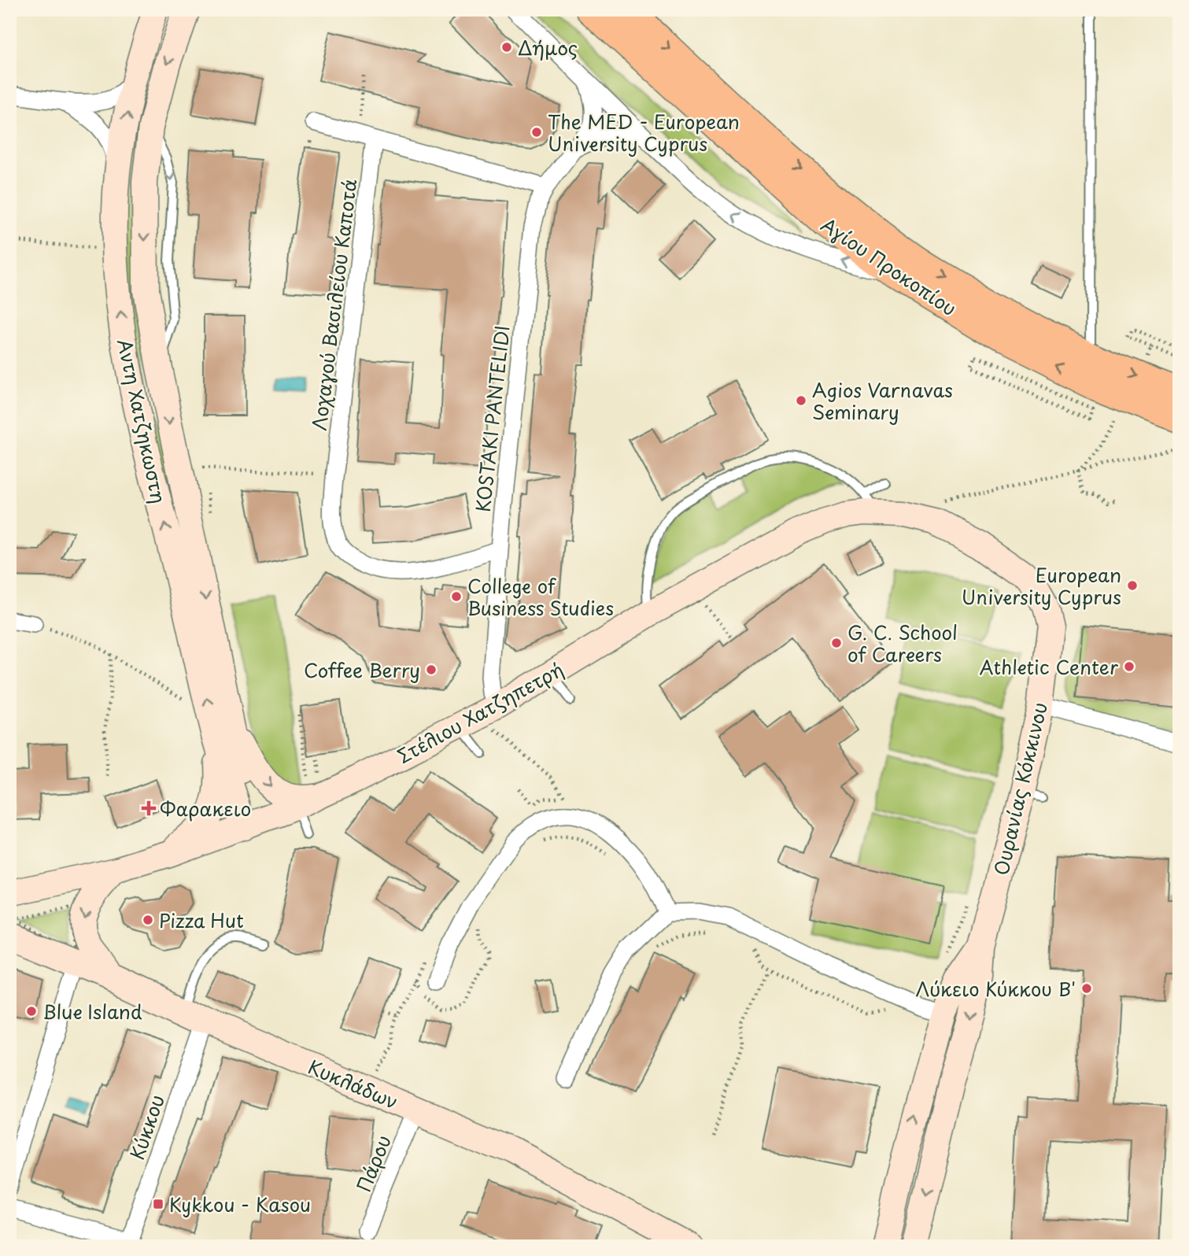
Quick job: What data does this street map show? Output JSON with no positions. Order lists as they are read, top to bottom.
{
  "streets": {
    "main road": [
      "Αγίου Προκοπίου",
      "Αντη Χατζηκωστη",
      "Στέλιου Χατζηπετρή",
      "Ουρανίας Κόκκινου",
      "Κυκλάδων"
    ],
    "street": [
      "Λοχαγού Βασιλείου Καποτά",
      "KOSTAKI PANTELIDI",
      "Κύκκου",
      "Πάρου"
    ]
  },
  "crossings": [
    ["Λοχαγού Βασιλείου Καποτά", "KOSTAKI PANTELIDI"],
    ["KOSTAKI PANTELIDI", "Στέλιου Χατζηπετρή"],
    ["Αντη Χατζηκωστη", "Στέλιου Χατζηπετρή"],
    ["Στέλιου Χατζηπετρή", "Ουρανίας Κόκκινου"],
    ["Κυκλάδων", "Κύκκου"],
    ["Κυκλάδων", "Πάρου"]
  ],
  "places": {
    "other": [
      "Δήμος",
      "The MED - European University Cyprus",
      "Agios Varnavas Seminary",
      "European University Cyprus",
      "College of Business Studies",
      "G. C. School of Careers",
      "Athletic Center",
      "Coffee Berry",
      "Pizza Hut",
      "Λύκειο Κύκκου Β'",
      "Blue Island"
    ],
    "health": ["Φαρακειο"],
    "transit": ["Kykkou - Kasou"]
  }
}
